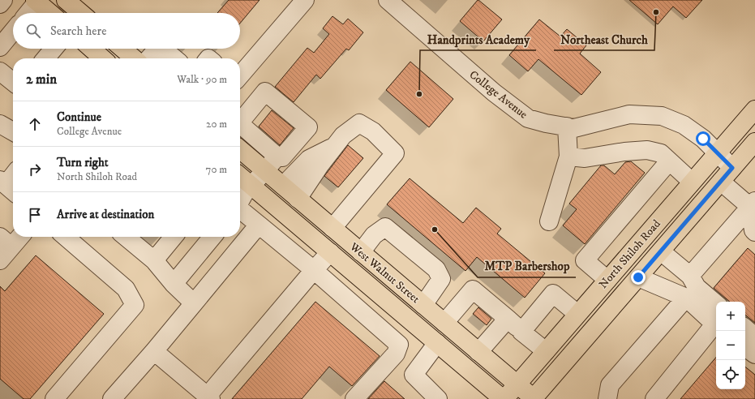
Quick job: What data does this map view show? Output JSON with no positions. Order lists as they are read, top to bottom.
{
  "streets": {
    "main road": ["North Shiloh Road", "West Walnut Street"],
    "street": ["College Avenue"]
  },
  "crossings": [
    ["College Avenue", "North Shiloh Road"],
    ["North Shiloh Road", "West Walnut Street"]
  ],
  "places": ["Northeast Church", "Handprints Academy", "MTP Barbershop"],
  "page": {
    "search": "Search here",
    "heading": ["2 min", "Walk · 90 m"],
    "list": [
      ["Continue", "College Avenue", "20 m"],
      ["Turn right", "North Shiloh Road", "70 m"],
      "Arrive at destination"
    ],
    "map_buttons": ["+", "−"]
  }
}
